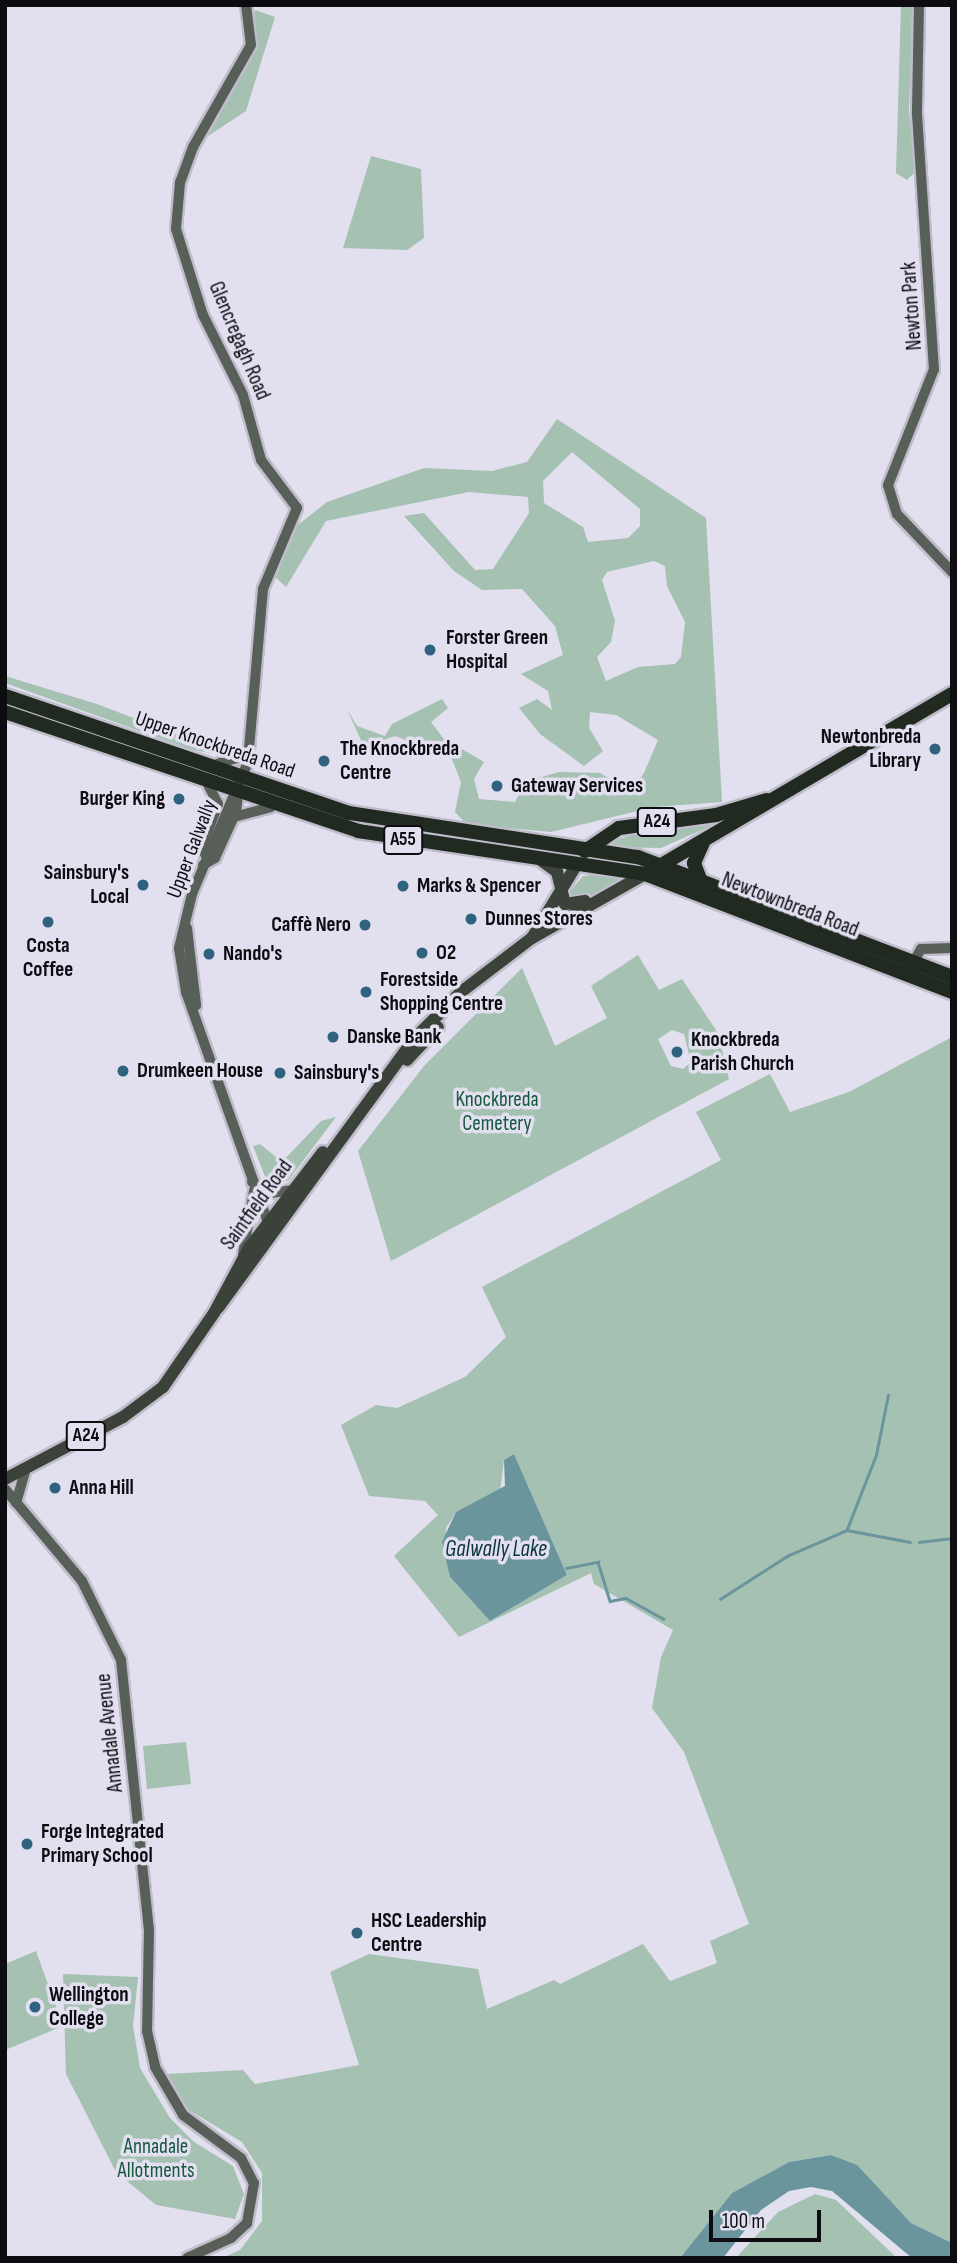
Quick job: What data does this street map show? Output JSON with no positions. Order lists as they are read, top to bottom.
{
  "streets": {
    "highway": [
      "Upper Knockbreda Road",
      "A24",
      "A55",
      "Newtownbreda Road",
      "Saintfield Road"
    ],
    "street": [
      "Newton Park",
      "Glencregagh Road",
      "Upper Galwally",
      "Annadale Avenue"
    ]
  },
  "crossings": [
    ["Glencregagh Road", "Upper Knockbreda Road"],
    ["Glencregagh Road", "Upper Galwally"],
    ["Upper Knockbreda Road", "Upper Galwally"],
    ["Upper Knockbreda Road", "Newtownbreda Road"],
    ["Upper Knockbreda Road", "Saintfield Road"],
    ["A24", "Saintfield Road"],
    ["A55", "Newtownbreda Road"],
    ["Upper Galwally", "Saintfield Road"],
    ["Newtownbreda Road", "Saintfield Road"]
  ],
  "water": ["Galwally Lake"],
  "parks": ["Knockbreda Cemetery", "Annadale Allotments"],
  "places": [
    "Forster Green Hospital",
    "Newtonbreda Library",
    "The Knockbreda Centre",
    "Gateway Services",
    "Burger King",
    "Sainsbury's Local",
    "Marks & Spencer",
    "Dunnes Stores",
    "Costa Coffee",
    "Caffè Nero",
    "O2",
    "Nando's",
    "Forestside Shopping Centre",
    "Danske Bank",
    "Knockbreda Parish Church",
    "Drumkeen House",
    "Sainsbury's",
    "Anna Hill",
    "Forge Integrated Primary School",
    "HSC Leadership Centre",
    "Wellington College"
  ],
  "scale_bar": "100 m"
}
